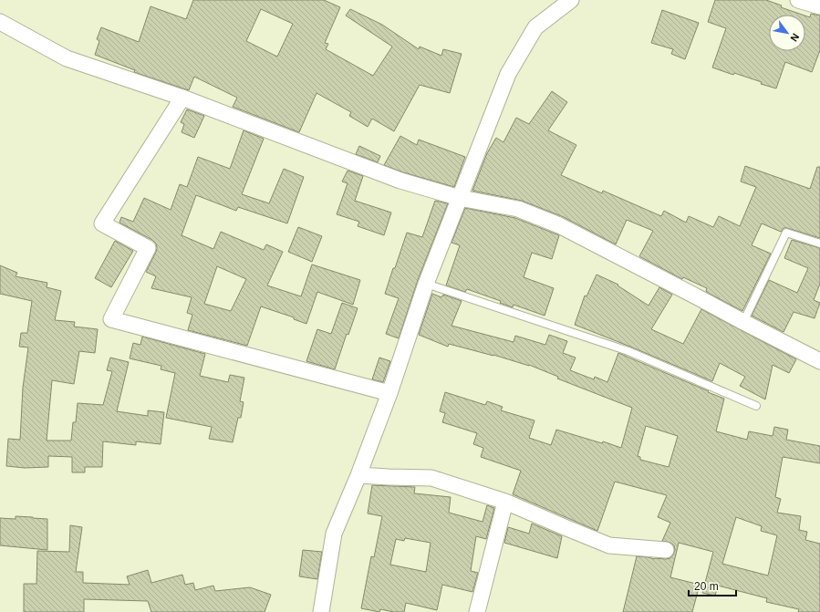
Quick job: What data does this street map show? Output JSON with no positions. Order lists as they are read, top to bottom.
{
  "scale_bar": "20 m",
  "north": "bottom right"
}
